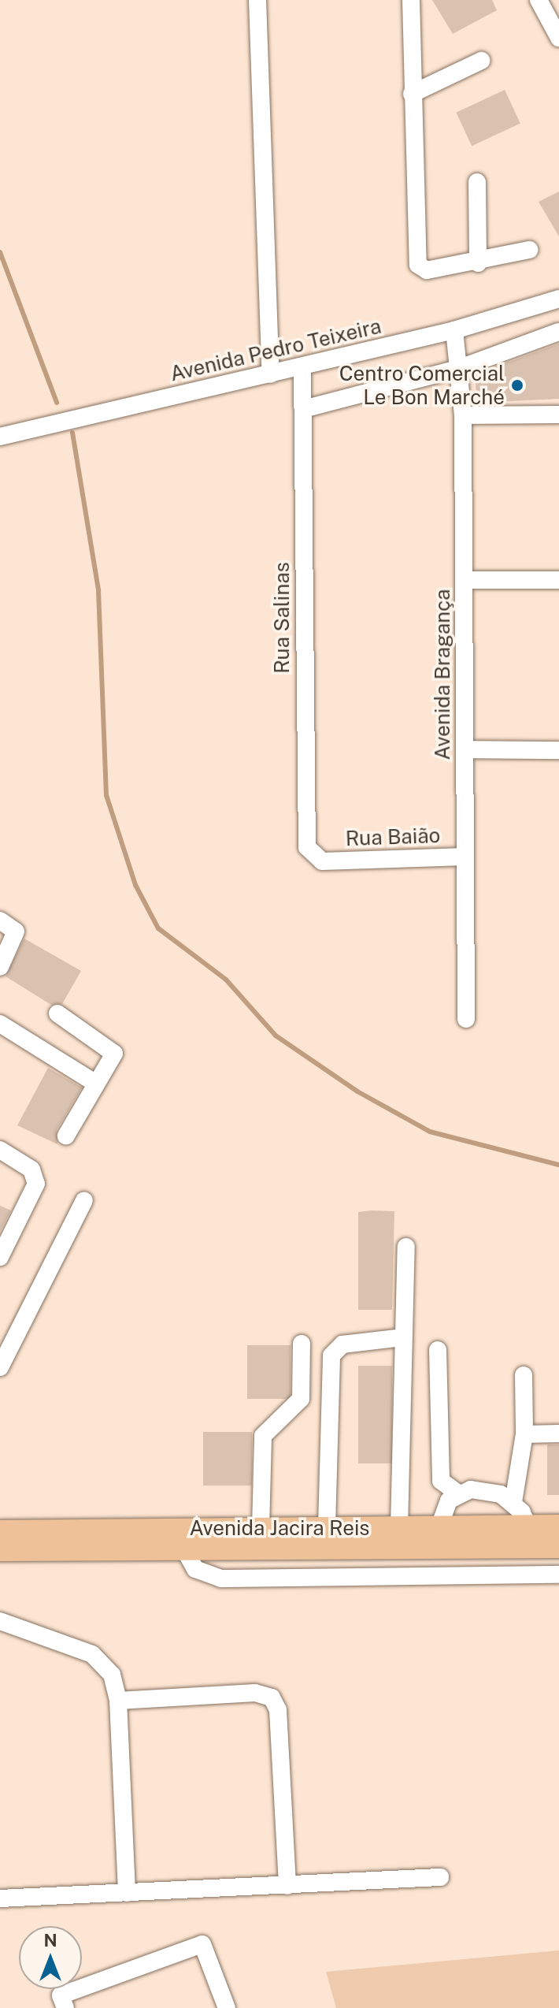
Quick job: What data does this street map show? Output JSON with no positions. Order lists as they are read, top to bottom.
{
  "streets": {
    "main road": ["Avenida Jacira Reis"],
    "street": [
      "Avenida Pedro Teixeira",
      "Rua Salinas",
      "Avenida Bragança",
      "Rua Baião"
    ]
  },
  "crossings": [
    ["Avenida Pedro Teixeira", "Rua Salinas"],
    ["Avenida Pedro Teixeira", "Avenida Bragança"],
    ["Rua Salinas", "Rua Baião"],
    ["Avenida Bragança", "Rua Baião"]
  ],
  "places": ["Centro Comercial Le Bon Marché"],
  "north": "top"
}
